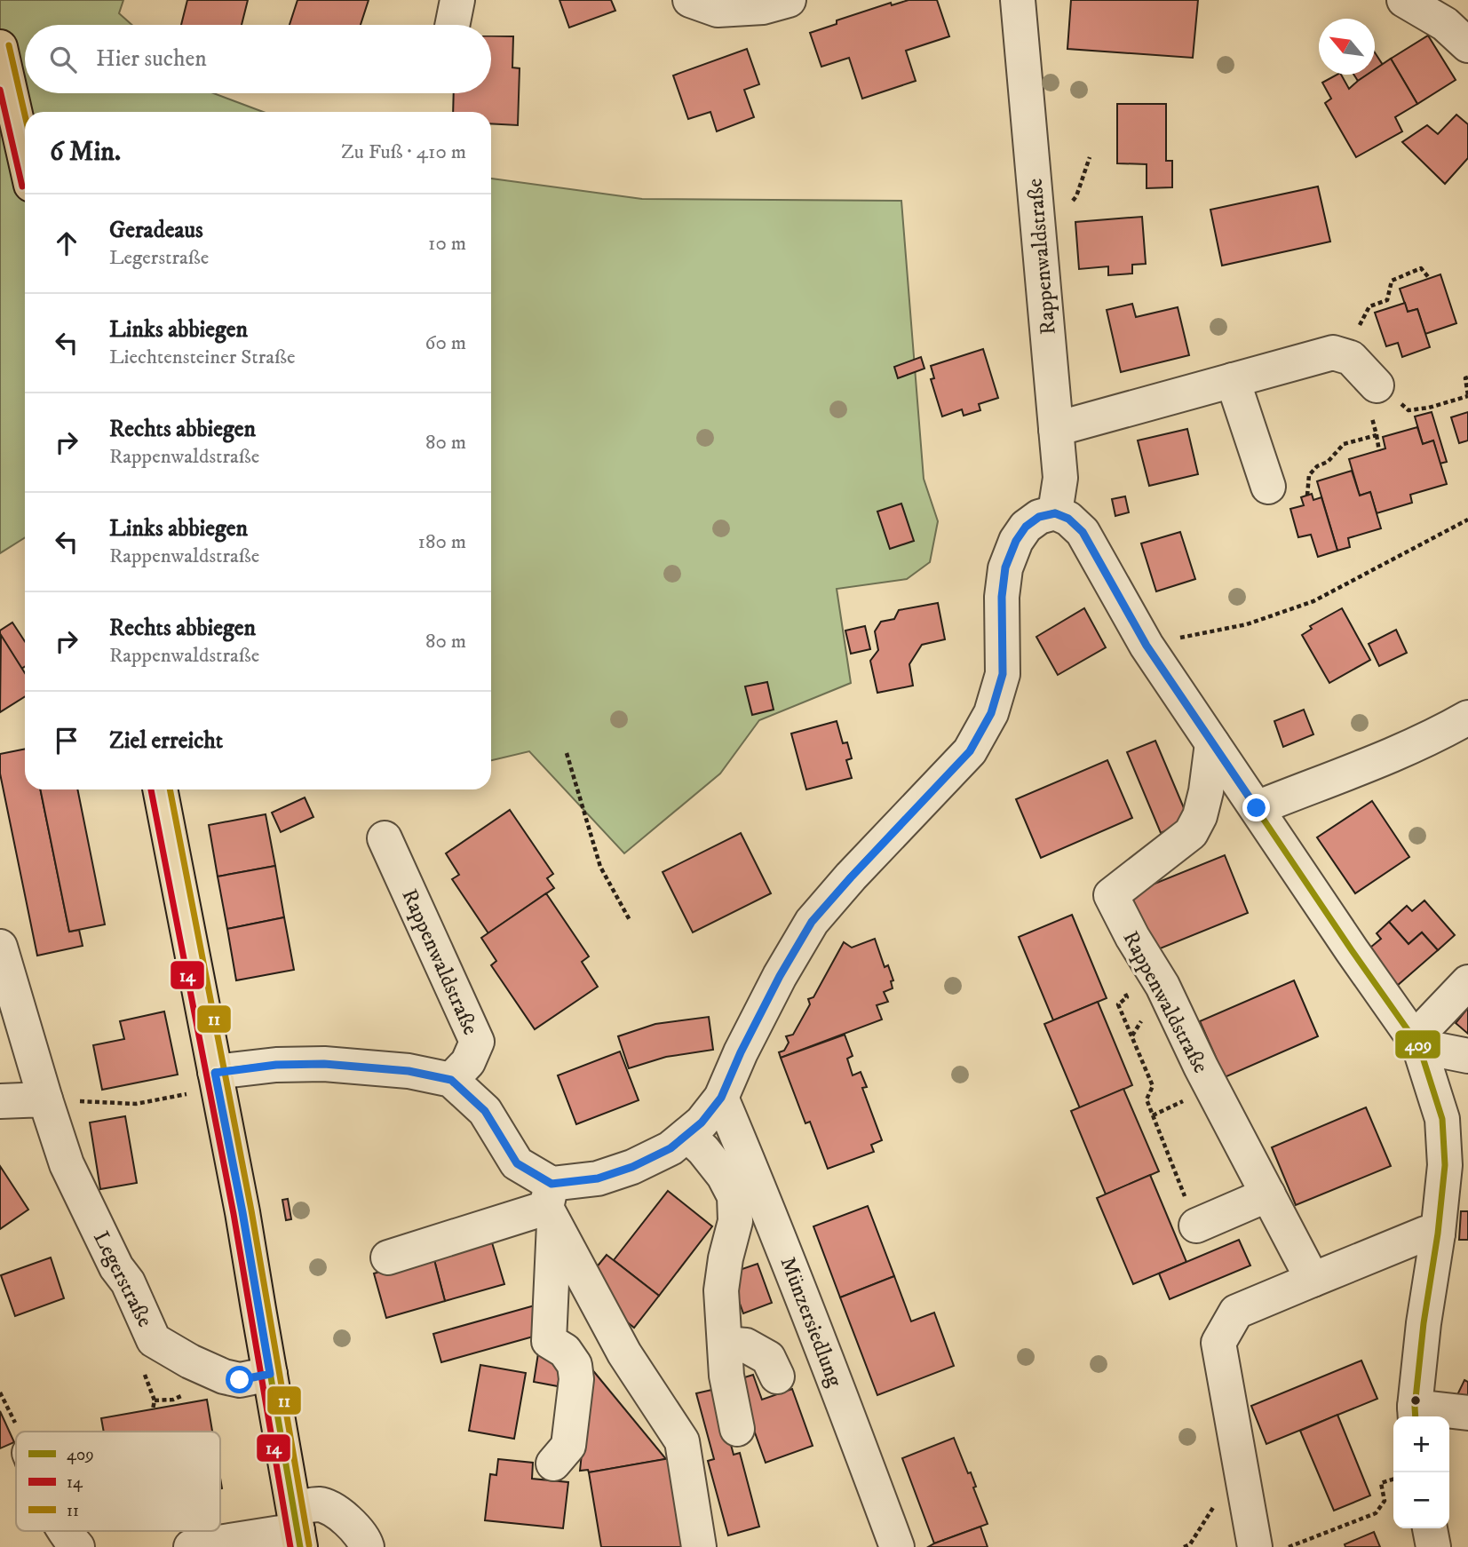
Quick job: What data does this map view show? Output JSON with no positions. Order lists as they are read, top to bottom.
{
  "streets": {
    "street": ["Rappenwaldstraße", "Legerstraße", "Münzersiedlung"]
  },
  "lines": ["transit line 11", "transit line 14", "transit line 409"],
  "legend": ["409", "14", "11"],
  "north": "top left",
  "page": {
    "search": "Hier suchen",
    "heading": ["6 Min.", "Zu Fuß · 410 m"],
    "list": [
      ["Geradeaus", "Legerstraße", "10 m"],
      ["Links abbiegen", "Liechtensteiner Straße", "60 m"],
      ["Rechts abbiegen", "Rappenwaldstraße", "80 m"],
      ["Links abbiegen", "Rappenwaldstraße", "180 m"],
      ["Rechts abbiegen", "Rappenwaldstraße", "80 m"],
      "Ziel erreicht"
    ],
    "map_buttons": ["+", "−"]
  }
}
